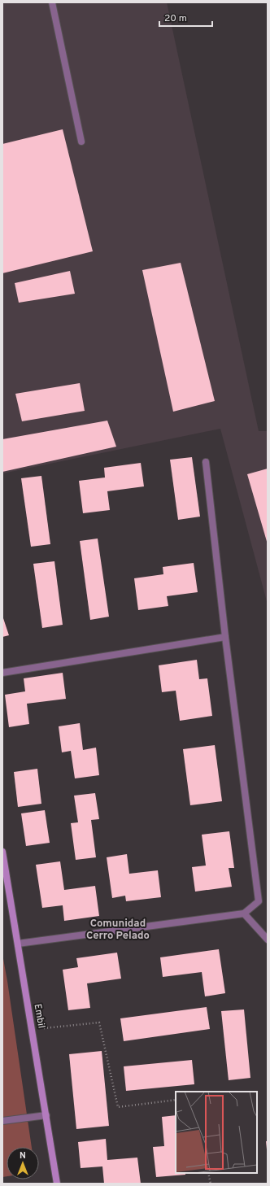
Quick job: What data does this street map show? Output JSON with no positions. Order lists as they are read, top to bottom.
{
  "streets": {
    "street": ["Embil"]
  },
  "districts": ["Comunidad Cerro Pelado"],
  "scale_bar": "20 m",
  "north": "top"
}
